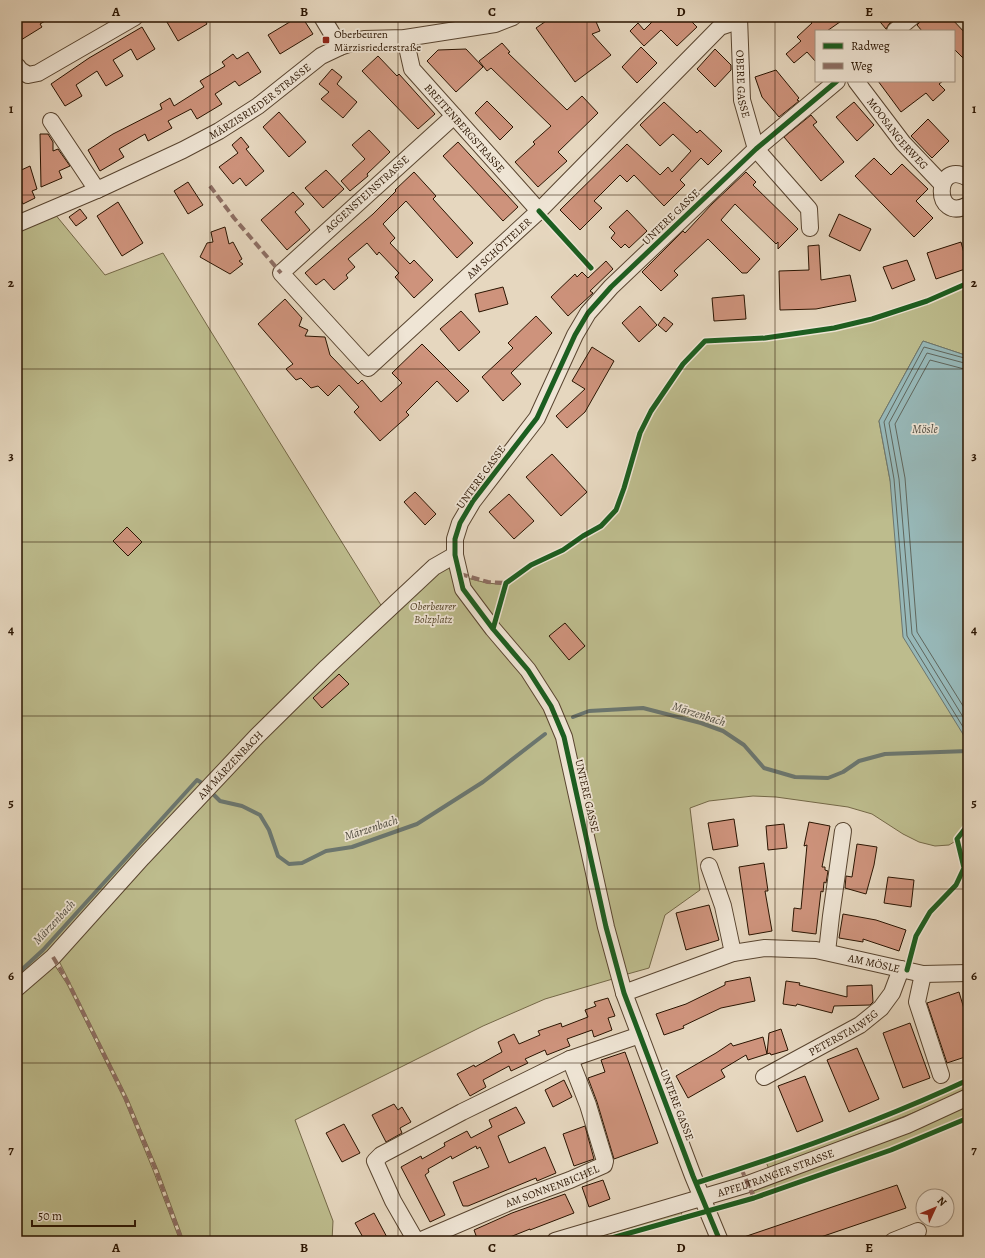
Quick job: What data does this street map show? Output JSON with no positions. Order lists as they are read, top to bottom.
{
  "streets": {
    "street": [
      "OBERE GASSE",
      "MÄRZISRIEDER STRASSE",
      "BREITENBERGSTRASSE",
      "MOOSANGERWEG",
      "AGGENSTEINSTRASSE",
      "UNTERE GASSE",
      "AM SCHÖTTELER",
      "AM MÄRZENBACH",
      "AM MÖSLE",
      "PETERSTALWEG",
      "APFELTRANGER STRASSE",
      "AM SONNENBICHEL"
    ]
  },
  "crossings": [
    ["OBERE GASSE", "UNTERE GASSE"],
    ["OBERE GASSE", "AM SCHÖTTELER"],
    ["MÄRZISRIEDER STRASSE", "BREITENBERGSTRASSE"],
    ["BREITENBERGSTRASSE", "AGGENSTEINSTRASSE"],
    ["BREITENBERGSTRASSE", "AM SCHÖTTELER"],
    ["AGGENSTEINSTRASSE", "AM SCHÖTTELER"],
    ["UNTERE GASSE", "AM MÄRZENBACH"],
    ["UNTERE GASSE", "AM MÖSLE"],
    ["UNTERE GASSE", "APFELTRANGER STRASSE"],
    ["UNTERE GASSE", "AM SONNENBICHEL"],
    ["AM MÖSLE", "PETERSTALWEG"]
  ],
  "water": ["Mösle", "Märzenbach"],
  "parks": ["Oberbeurer Bolzplatz"],
  "places": {
    "transit": ["Oberbeuren Märzisriederstraße"]
  },
  "legend": ["Radweg", "Weg"],
  "scale_bar": "50 m",
  "north": "top right",
  "grid": {
    "columns": [
      "A",
      "B",
      "C",
      "D",
      "E"
    ],
    "rows": [
      "1",
      "2",
      "3",
      "4",
      "5",
      "6",
      "7"
    ]
  }
}
